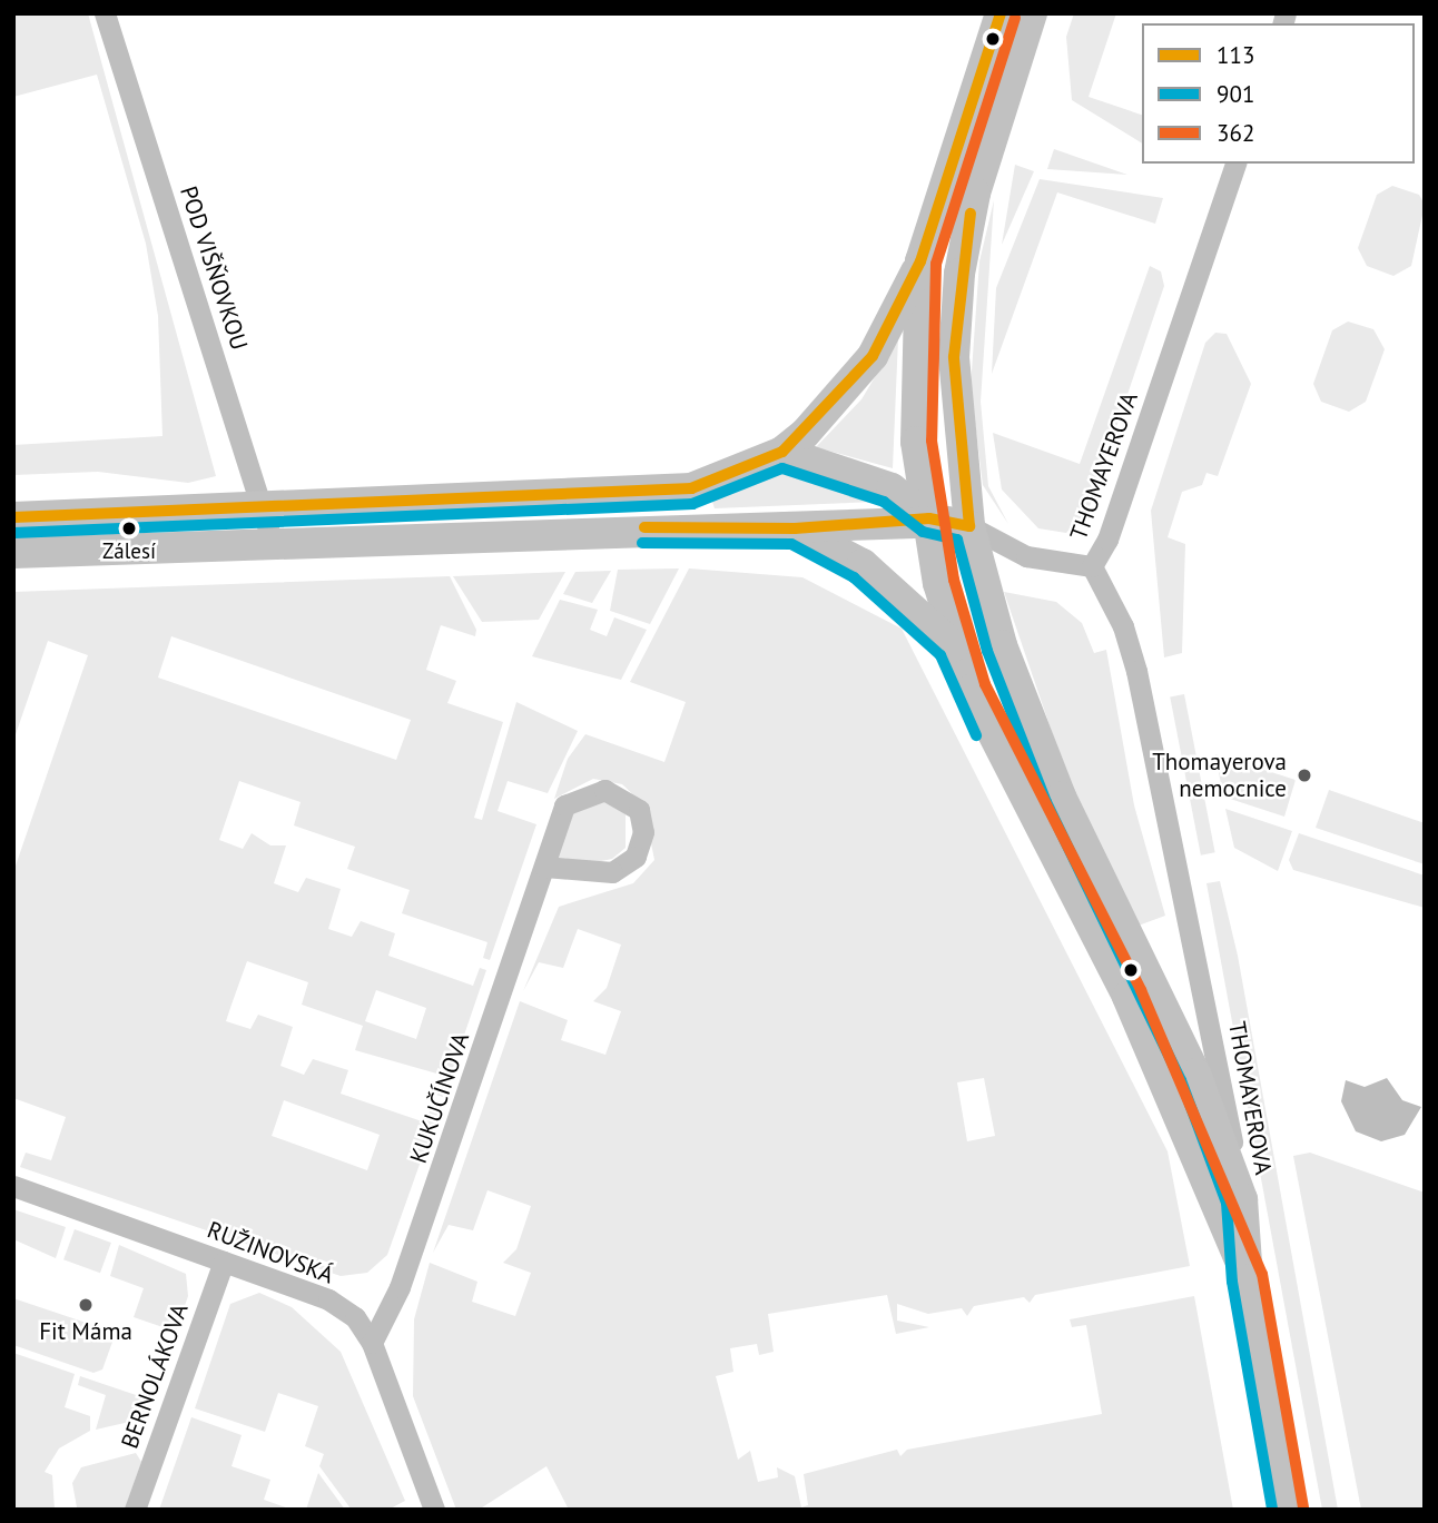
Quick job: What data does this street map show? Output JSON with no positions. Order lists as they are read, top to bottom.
{
  "streets": {
    "street": [
      "POD VIŠŇOVKOU",
      "THOMAYEROVA",
      "KUKUČÍNOVA",
      "RUŽINOVSKÁ",
      "BERNOLÁKOVA"
    ]
  },
  "crossings": [
    ["KUKUČÍNOVA", "RUŽINOVSKÁ"],
    ["RUŽINOVSKÁ", "BERNOLÁKOVA"]
  ],
  "places": ["Zálesí", "Thomayerova nemocnice", "Fit Máma"],
  "lines": ["transit line 113", "transit line 362", "transit line 901"],
  "legend": ["113", "901", "362"]
}
